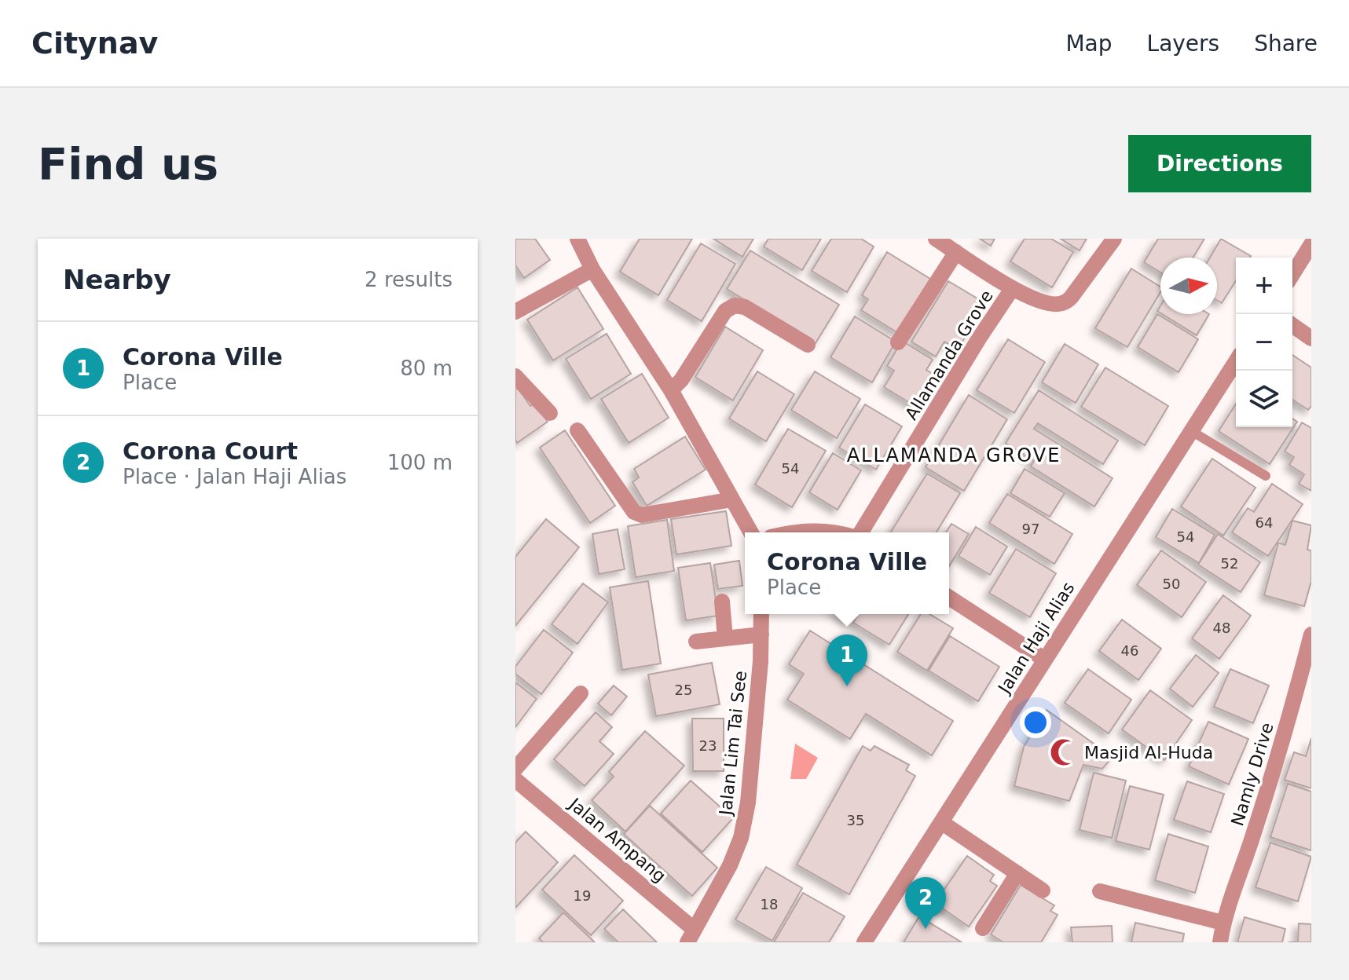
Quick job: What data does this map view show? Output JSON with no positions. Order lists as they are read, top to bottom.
{
  "streets": {
    "street": [
      "Allamanda Grove",
      "Jalan Haji Alias",
      "Jalan Lim Tai See",
      "Namly Drive",
      "Jalan Ampang"
    ]
  },
  "crossings": [
    ["Jalan Lim Tai See", "Jalan Ampang"]
  ],
  "districts": ["ALLAMANDA GROVE"],
  "places": {
    "mosque": ["Masjid Al-Huda"]
  },
  "house_numbers": [
    "54",
    "64",
    "97",
    "54",
    "52",
    "50",
    "48",
    "46",
    "25",
    "23",
    "35",
    "19",
    "18"
  ],
  "north": "right",
  "page": {
    "header": "Citynav",
    "nav": ["Map", "Layers", "Share"],
    "buttons": "Directions",
    "title": "Find us",
    "heading": ["Nearby", "2 results"],
    "map_buttons": ["+", "−"],
    "list": [
      {
        "mark": "1",
        "name": "Corona Ville",
        "note": "Place",
        "value": "80 m"
      },
      {
        "mark": "2",
        "name": "Corona Court",
        "note": "Place · Jalan Haji Alias",
        "value": "100 m"
      }
    ],
    "popup": ["Corona Ville", "Place"],
    "pins": ["1", "2"]
  }
}
